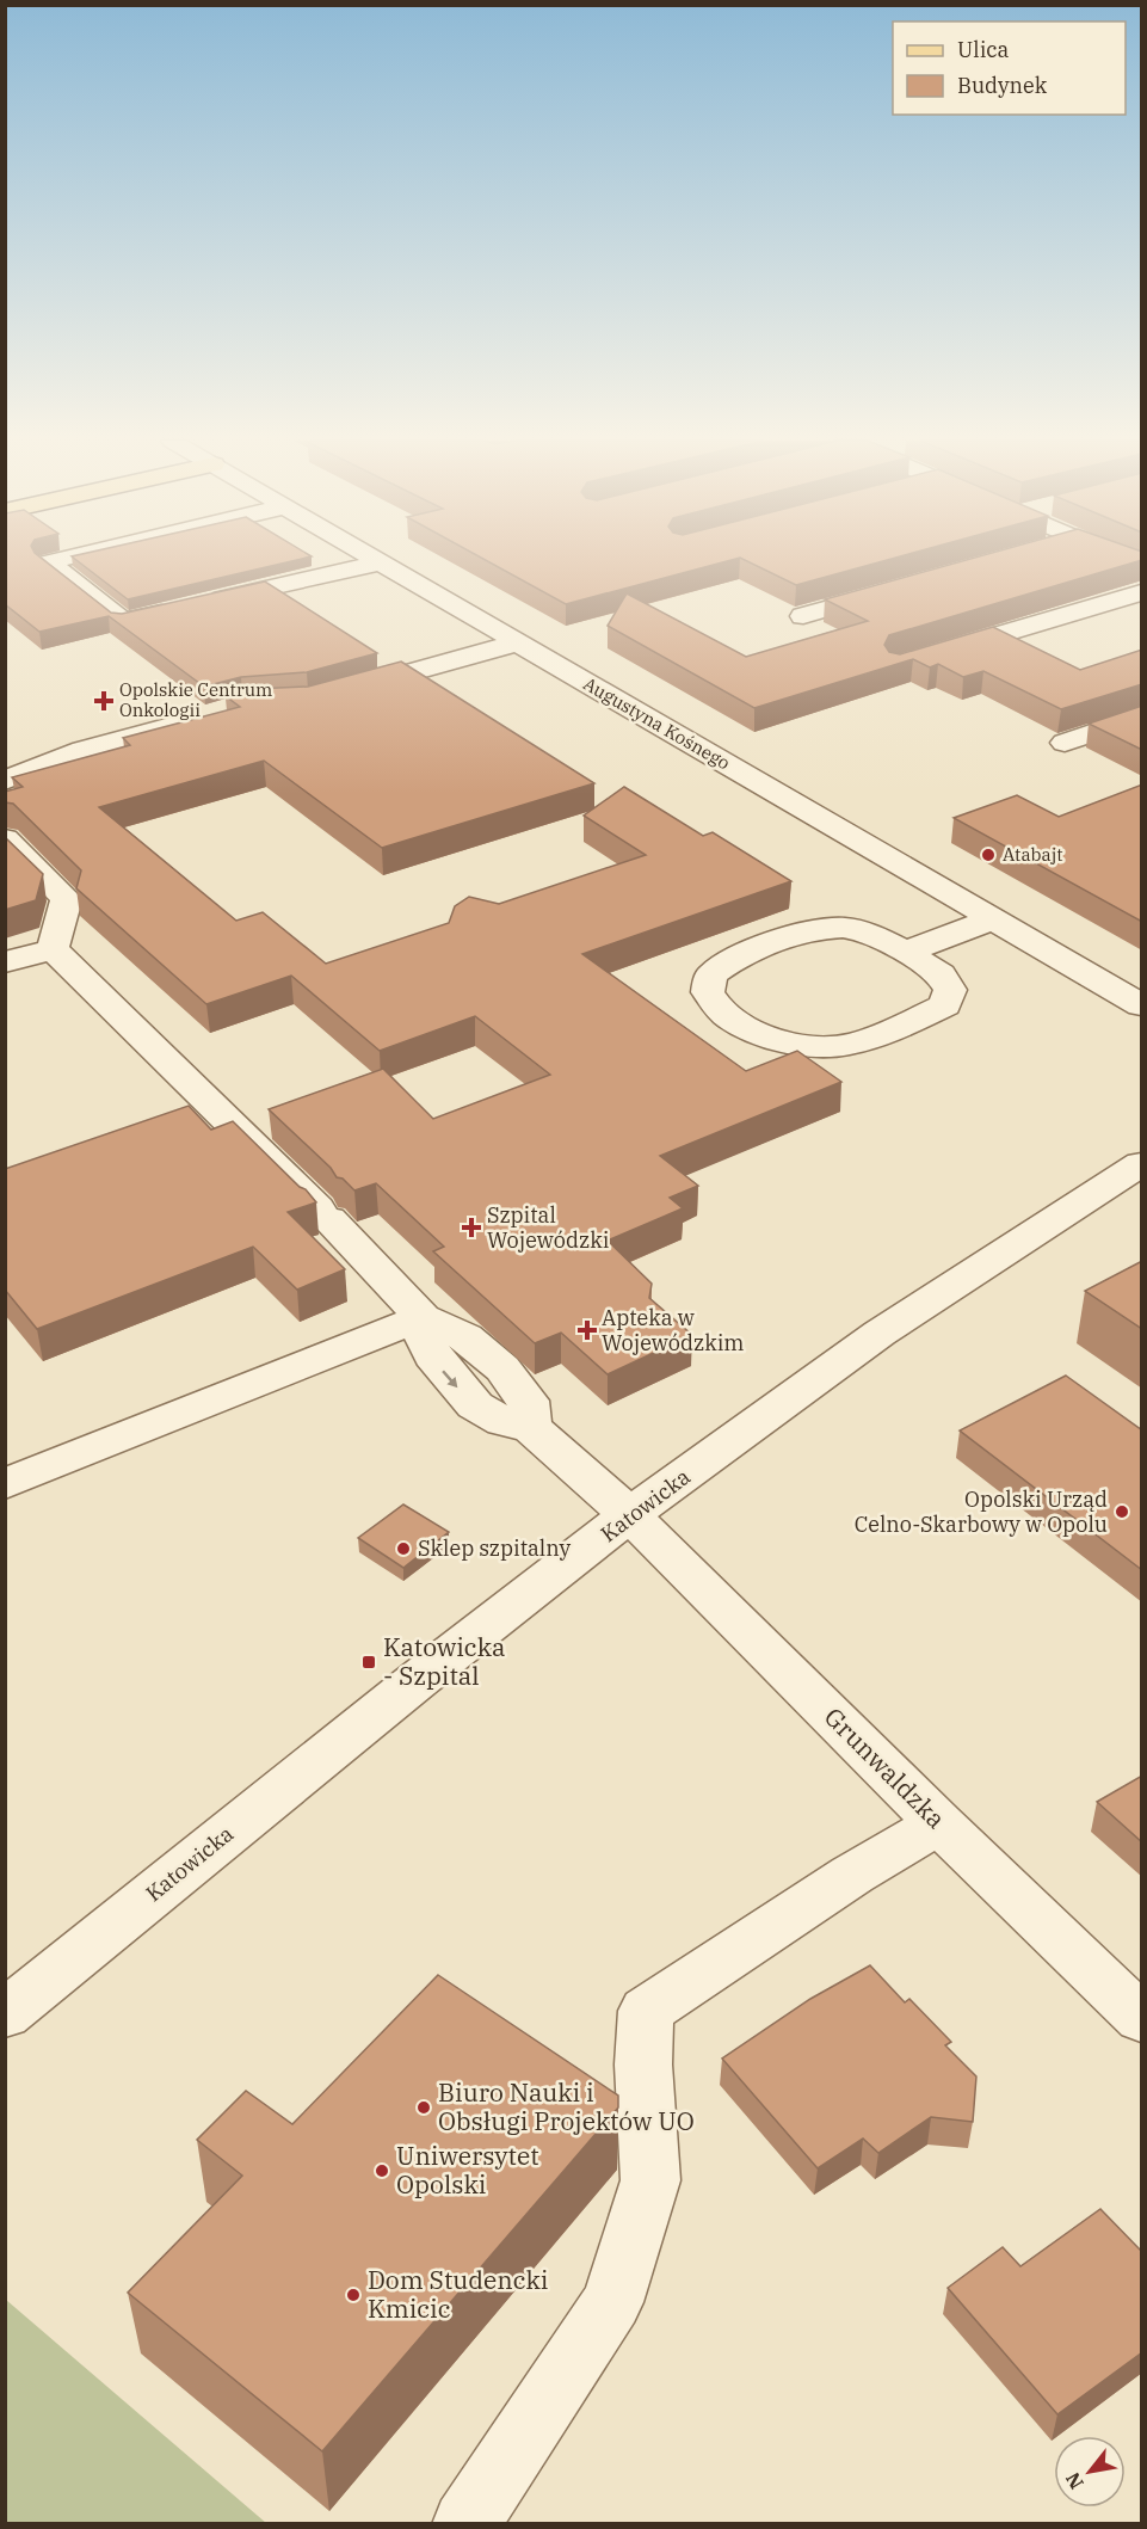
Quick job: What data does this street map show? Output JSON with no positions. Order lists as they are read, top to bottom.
{
  "streets": {
    "street": ["Augustyna Kośnego", "Katowicka", "Grunwaldzka"]
  },
  "crossings": [
    ["Katowicka", "Grunwaldzka"]
  ],
  "places": {
    "health": ["Opolskie Centrum Onkologii", "Szpital Wojewódzki", "Apteka w Wojewódzkim"],
    "other": [
      "Atabajt",
      "Opolski Urząd Celno-Skarbowy w Opolu",
      "Sklep szpitalny",
      "Biuro Nauki i Obsługi Projektów UO",
      "Uniwersytet Opolski",
      "Dom Studencki Kmicic"
    ],
    "transit": ["Katowicka - Szpital"]
  },
  "legend": ["Ulica", "Budynek"],
  "north": "bottom left"
}
